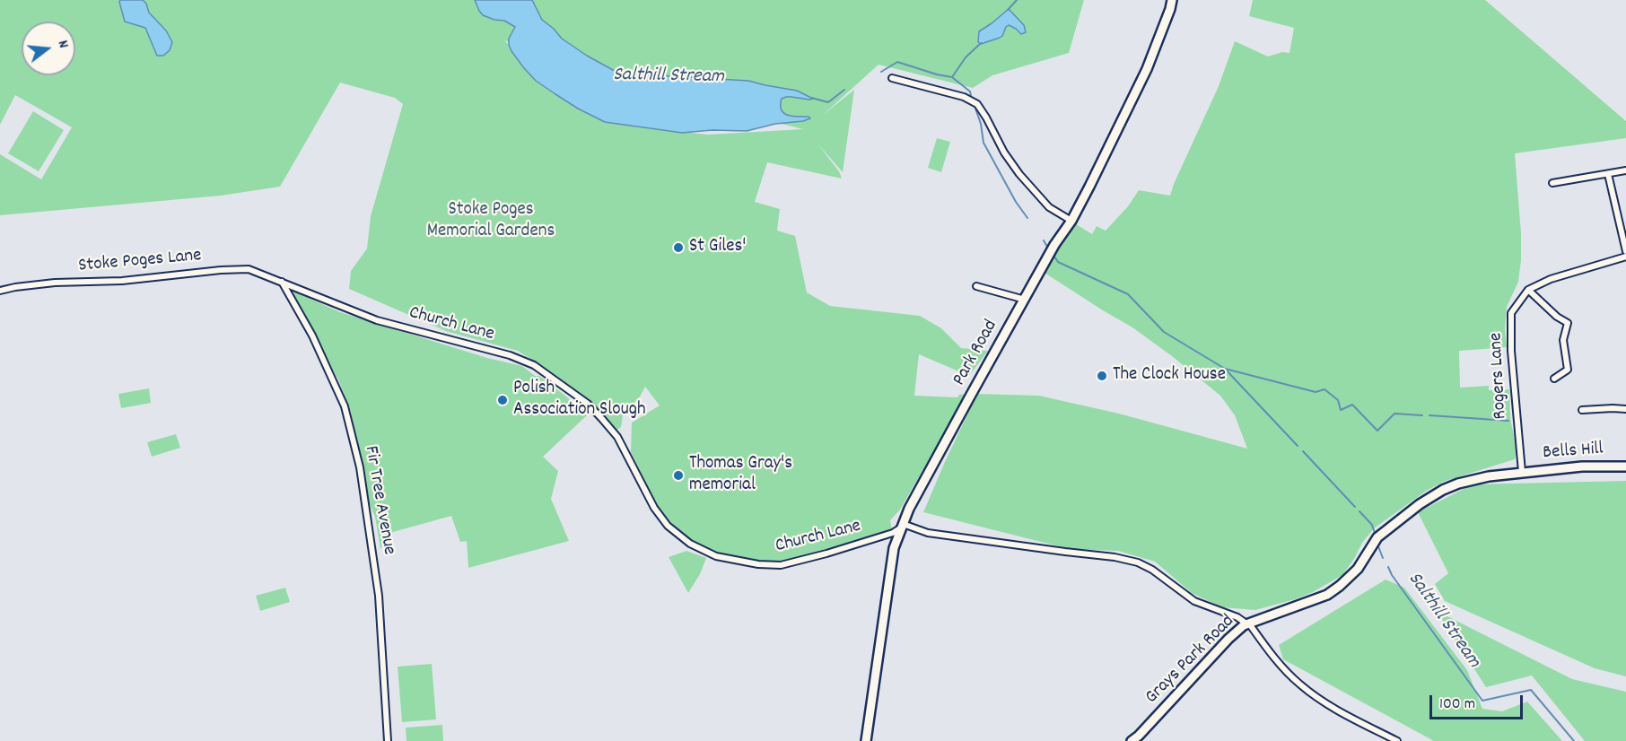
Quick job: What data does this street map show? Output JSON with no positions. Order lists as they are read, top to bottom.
{
  "streets": {
    "main road": ["Park Road", "Bells Hill", "Grays Park Road"],
    "street": [
      "Stoke Poges Lane",
      "Church Lane",
      "Rogers Lane",
      "Fir Tree Avenue"
    ]
  },
  "crossings": [
    ["Stoke Poges Lane", "Church Lane"],
    ["Stoke Poges Lane", "Fir Tree Avenue"],
    ["Church Lane", "Park Road"],
    ["Church Lane", "Fir Tree Avenue"],
    ["Rogers Lane", "Bells Hill"],
    ["Rogers Lane", "Grays Park Road"],
    ["Bells Hill", "Grays Park Road"]
  ],
  "water": ["Salthill Stream"],
  "parks": ["Stoke Poges Memorial Gardens"],
  "places": [
    "St Giles'",
    "The Clock House",
    "Polish Association Slough",
    "Thomas Gray's memorial"
  ],
  "scale_bar": "100 m",
  "north": "right"
}
